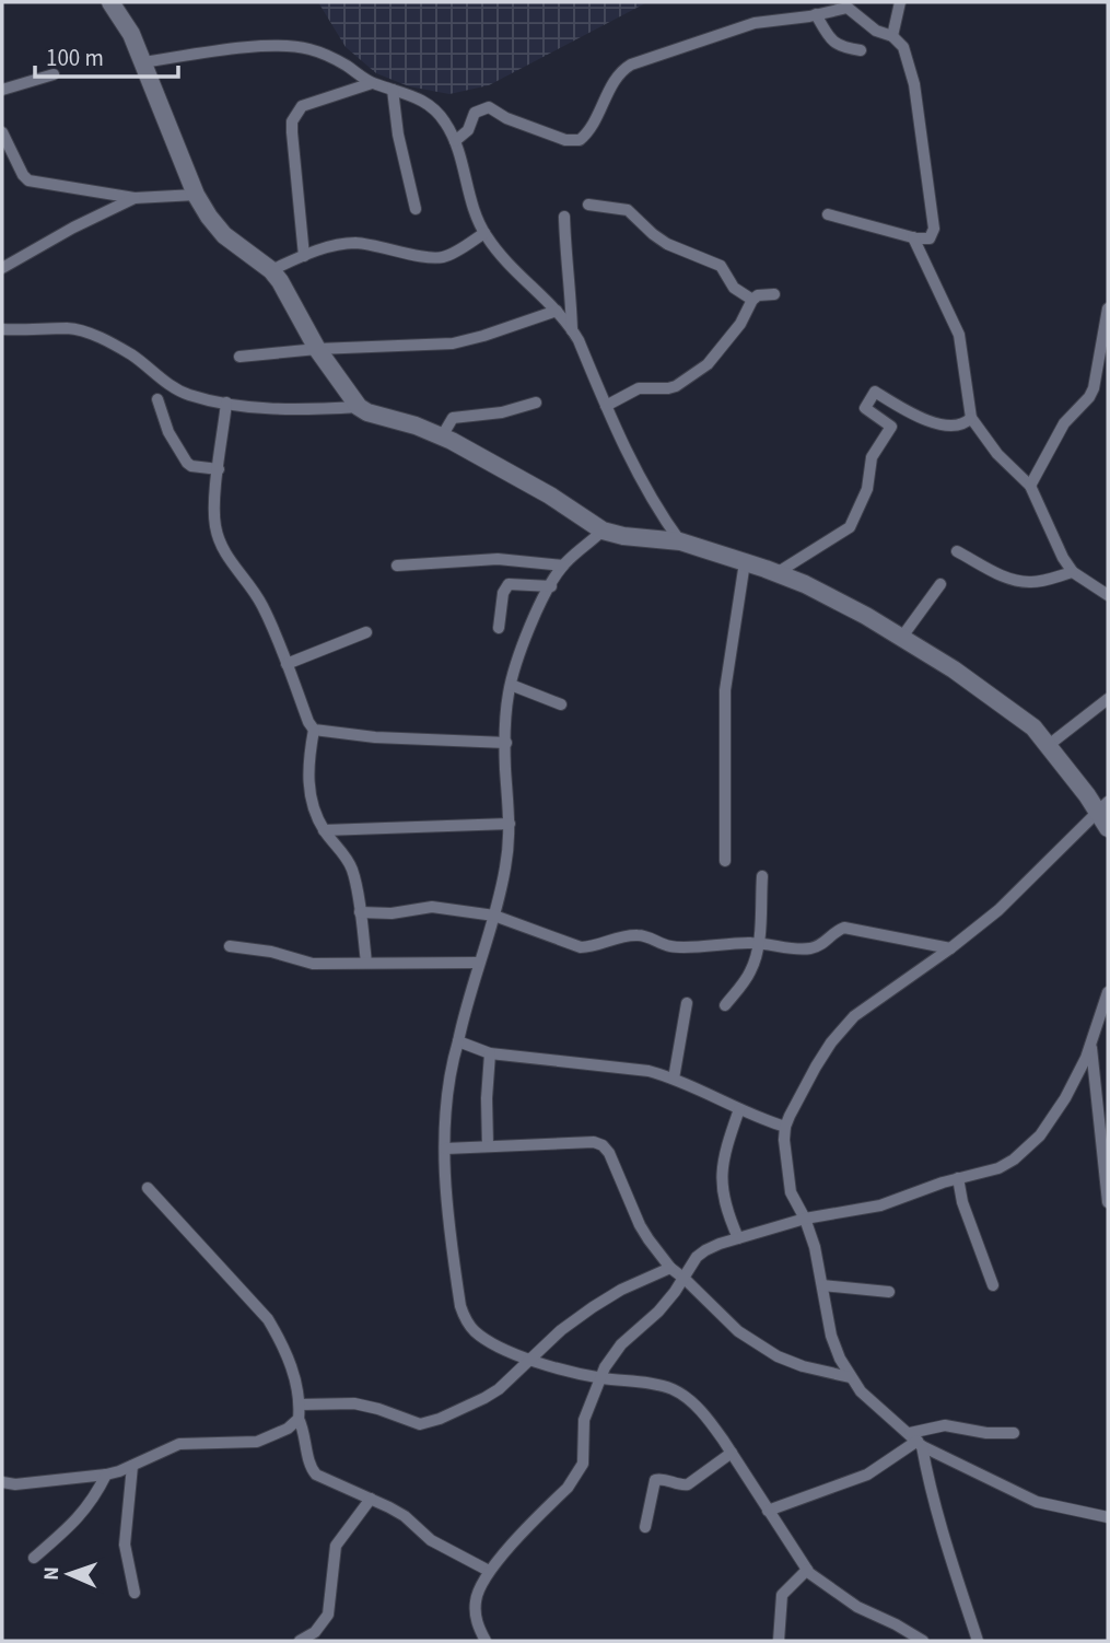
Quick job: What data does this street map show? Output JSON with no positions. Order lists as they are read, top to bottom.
{
  "scale_bar": "100 m",
  "north": "left"
}
